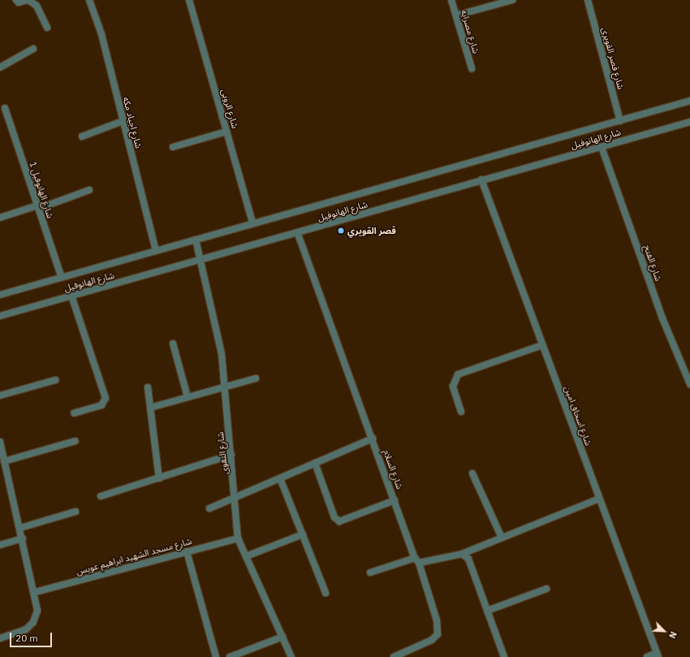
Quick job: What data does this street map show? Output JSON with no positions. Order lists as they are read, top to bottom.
{
  "streets": {
    "street": [
      "شارع مصرايه",
      "شارع قصر القويرى",
      "شارع الروبى",
      "شارع اجياد مكه",
      "شارع الهانوفيل",
      "شارع الهانوفيل 1",
      "شارع الفتح",
      "شارع اسحاق امين",
      "شارع التقوى",
      "شارع السلام",
      "شارع مسجد الشهيد ابراهيم عويس"
    ]
  },
  "crossings": [
    ["شارع قصر القويرى", "شارع الهانوفيل"],
    ["شارع الروبى", "شارع الهانوفيل"],
    ["شارع اجياد مكه", "شارع الهانوفيل"],
    ["شارع الهانوفيل", "شارع الهانوفيل 1"],
    ["شارع الهانوفيل", "شارع الفتح"],
    ["شارع الهانوفيل", "شارع اسحاق امين"],
    ["شارع الهانوفيل", "شارع التقوى"],
    ["شارع الهانوفيل", "شارع السلام"],
    ["شارع التقوى", "شارع مسجد الشهيد ابراهيم عويس"]
  ],
  "places": ["قصر القويري"],
  "scale_bar": "20 m",
  "north": "bottom right"
}
